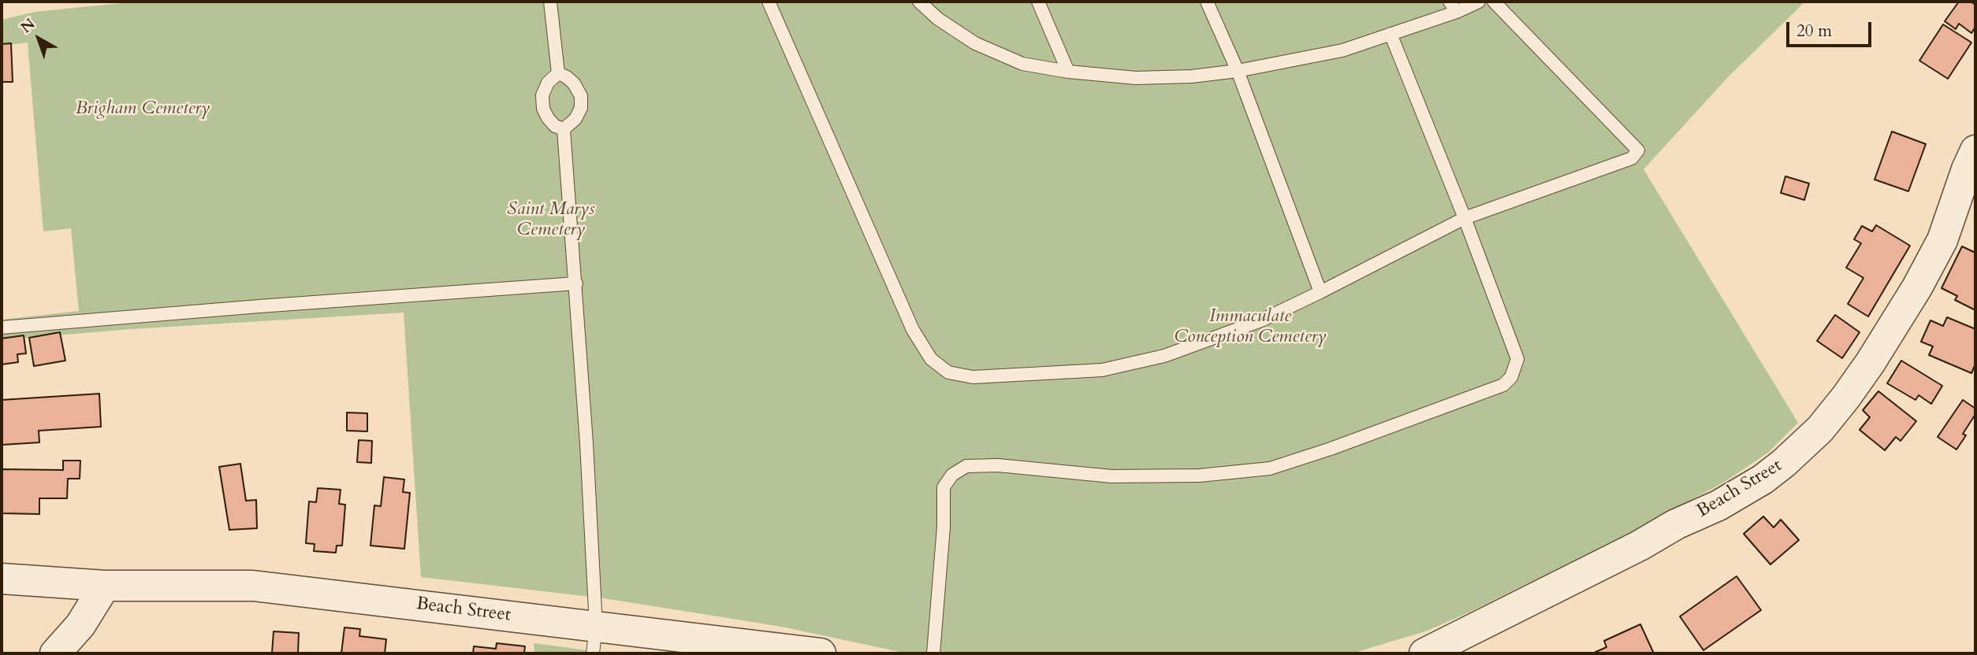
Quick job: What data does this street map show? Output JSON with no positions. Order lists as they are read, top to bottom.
{
  "streets": {
    "street": ["Beach Street"]
  },
  "parks": ["Brigham Cemetery", "Saint Marys Cemetery", "Immaculate Conception Cemetery"],
  "scale_bar": "20 m",
  "north": "top left"
}
